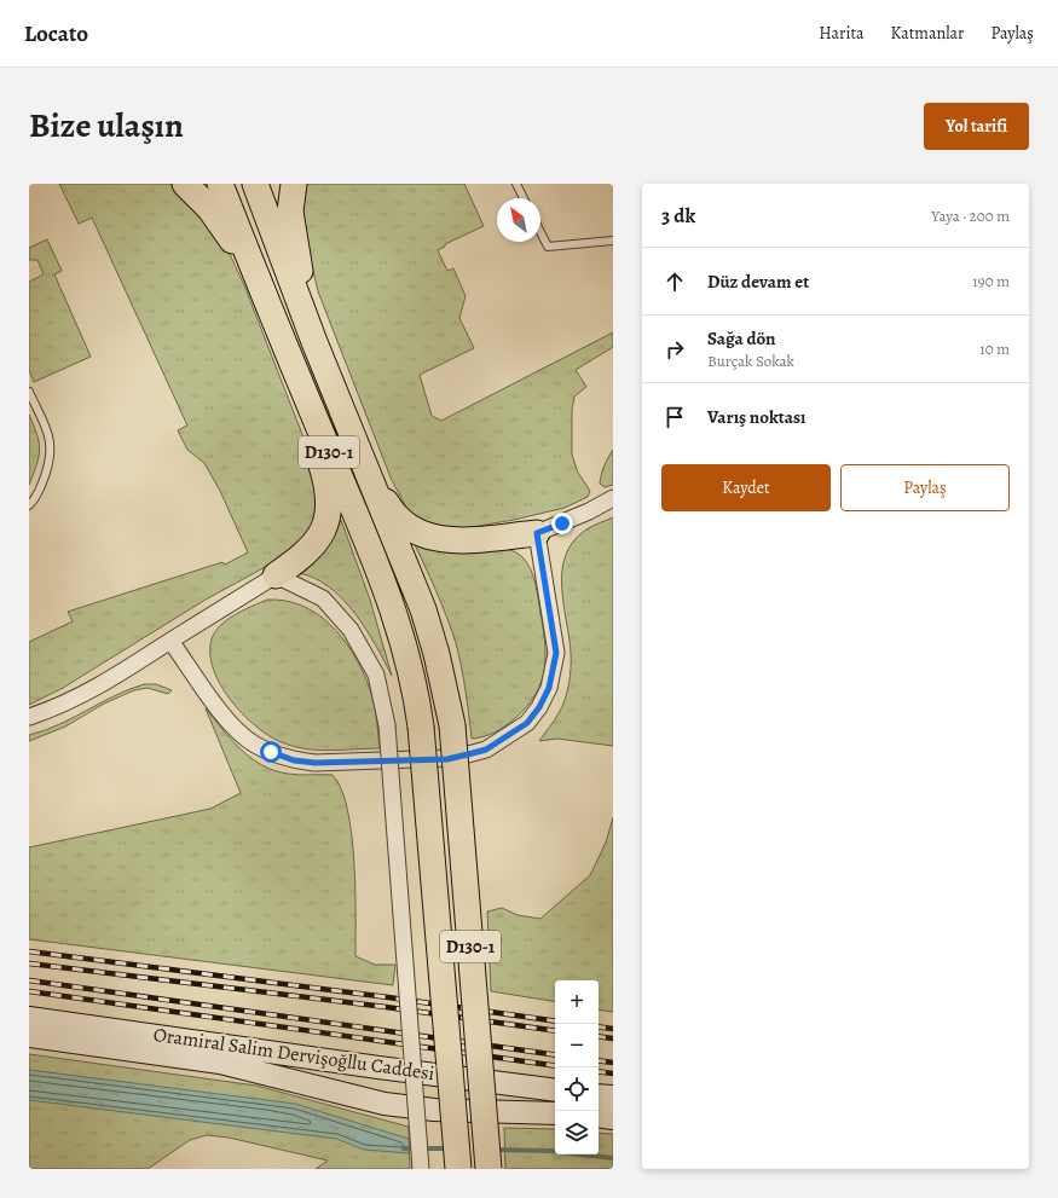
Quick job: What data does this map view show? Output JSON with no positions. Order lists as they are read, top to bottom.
{
  "streets": {
    "highway": ["D130-1"],
    "main road": ["Oramiral Salim Dervişoğllu Caddesi"]
  },
  "north": "top left",
  "page": {
    "header": "Locato",
    "nav": ["Harita", "Katmanlar", "Paylaş"],
    "title": "Bize ulaşın",
    "buttons": [
      "Yol tarifi",
      ["Kaydet", "Paylaş"]
    ],
    "heading": ["3 dk", "Yaya · 200 m"],
    "list": [
      ["Düz devam et", "190 m"],
      ["Sağa dön", "Burçak Sokak", "10 m"],
      "Varış noktası"
    ],
    "map_buttons": ["+", "−"]
  }
}
